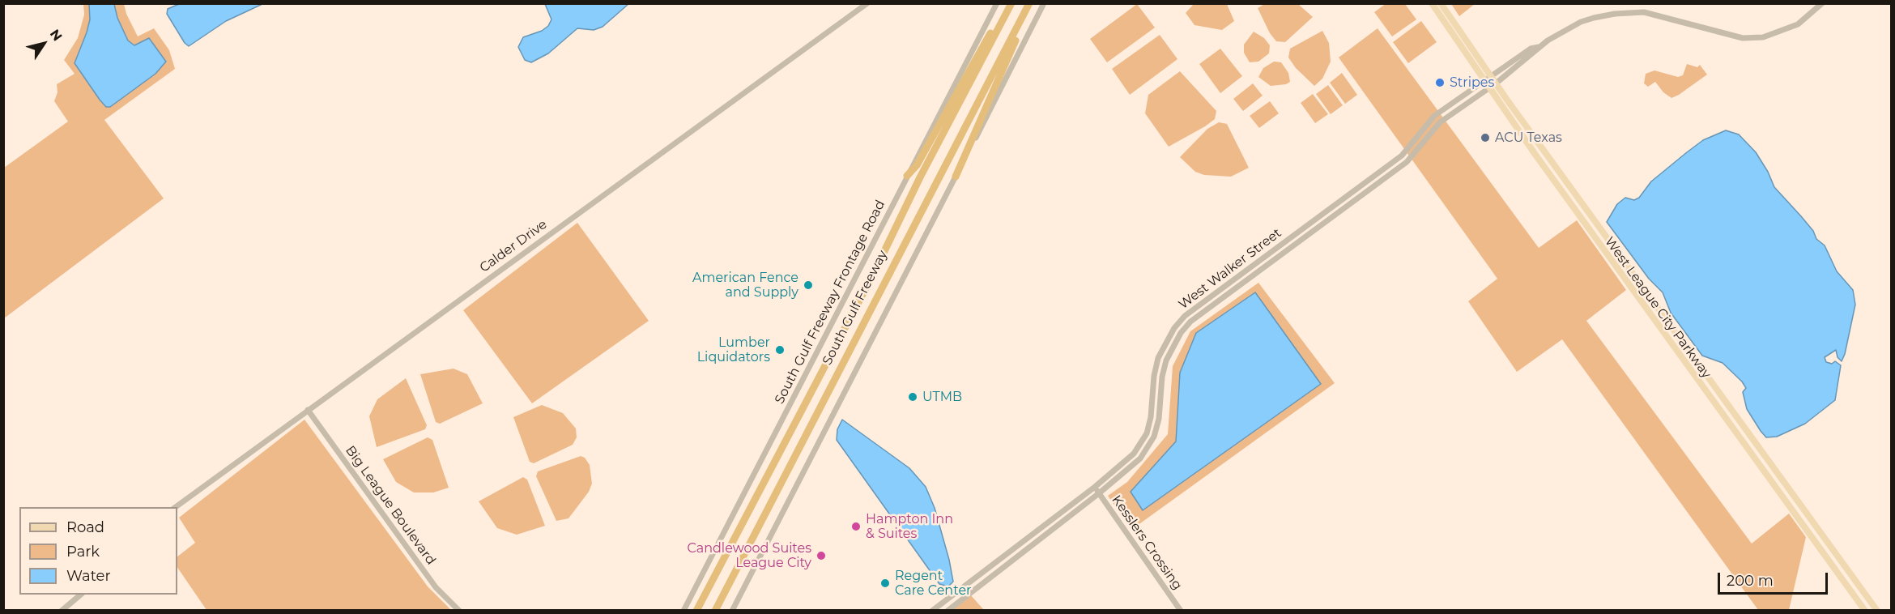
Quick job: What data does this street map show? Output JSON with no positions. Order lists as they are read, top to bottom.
{
  "streets": {
    "highway": ["South Gulf Freeway"],
    "main road": ["West League City Parkway"],
    "street": [
      "Calder Drive",
      "West Walker Street",
      "South Gulf Freeway Frontage Road",
      "Big League Boulevard",
      "Kesslers Crossing"
    ]
  },
  "crossings": [
    ["Calder Drive", "Big League Boulevard"],
    ["West Walker Street", "West League City Parkway"],
    ["West Walker Street", "Kesslers Crossing"]
  ],
  "places": [
    "Stripes",
    "ACU Texas",
    "American Fence and Supply",
    "Lumber Liquidators",
    "UTMB",
    "Hampton Inn & Suites",
    "Candlewood Suites League City",
    "Regent Care Center"
  ],
  "legend": ["Road", "Park", "Water"],
  "scale_bar": "200 m",
  "north": "top right"
}
